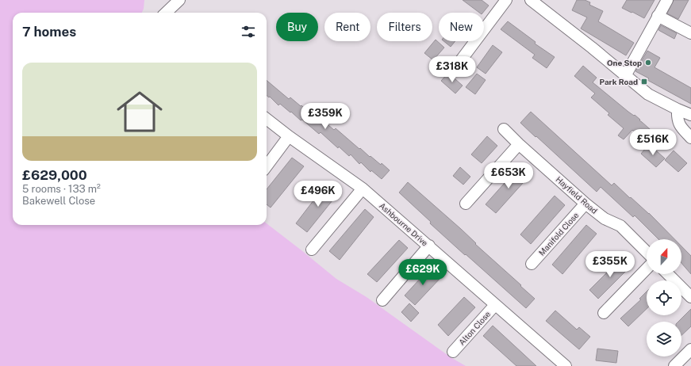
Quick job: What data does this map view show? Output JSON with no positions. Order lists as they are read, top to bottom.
{
  "streets": {
    "street": [
      "Hayfield Road",
      "Ashbourne Drive",
      "Manifold Close",
      "Alton Close"
    ]
  },
  "crossings": [
    ["Hayfield Road", "Manifold Close"],
    ["Ashbourne Drive", "Alton Close"]
  ],
  "places": {
    "other": ["One Stop"],
    "transit": ["Park Road"]
  },
  "north": "top",
  "page": {
    "chip": [
      "Buy",
      "Rent",
      "Filters",
      "New"
    ],
    "heading": "7 homes",
    "list": [
      {
        "name": "£629,000",
        "note": "5 rooms · 133 m² · Bakewell Close"
      }
    ],
    "price": [
      "£318K",
      "£359K",
      "£516K",
      "£653K",
      "£496K",
      "£355K",
      "£629K"
    ]
  }
}
